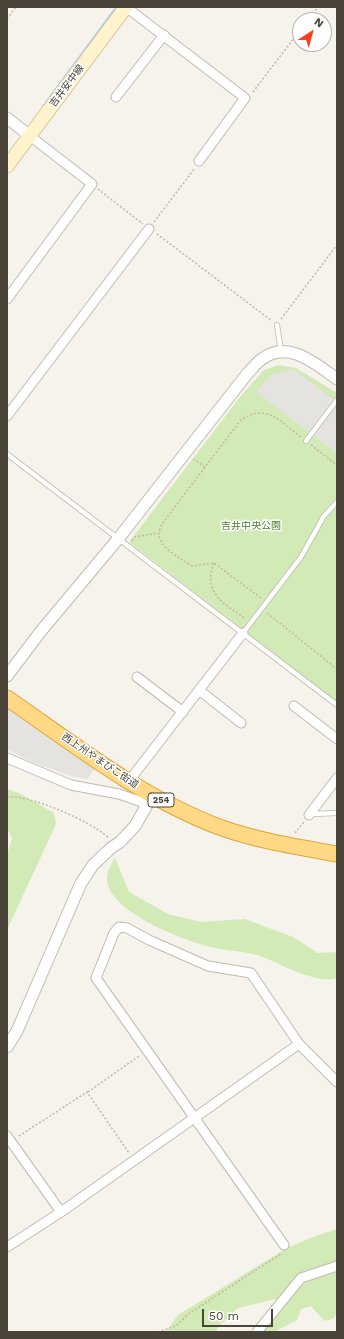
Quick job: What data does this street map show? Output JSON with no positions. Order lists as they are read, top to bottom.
{
  "streets": {
    "highway": ["西上州やまびこ街道", "254"],
    "main road": ["吉井安中線"]
  },
  "parks": ["吉井中央公園"],
  "scale_bar": "50 m",
  "north": "top right"
}
